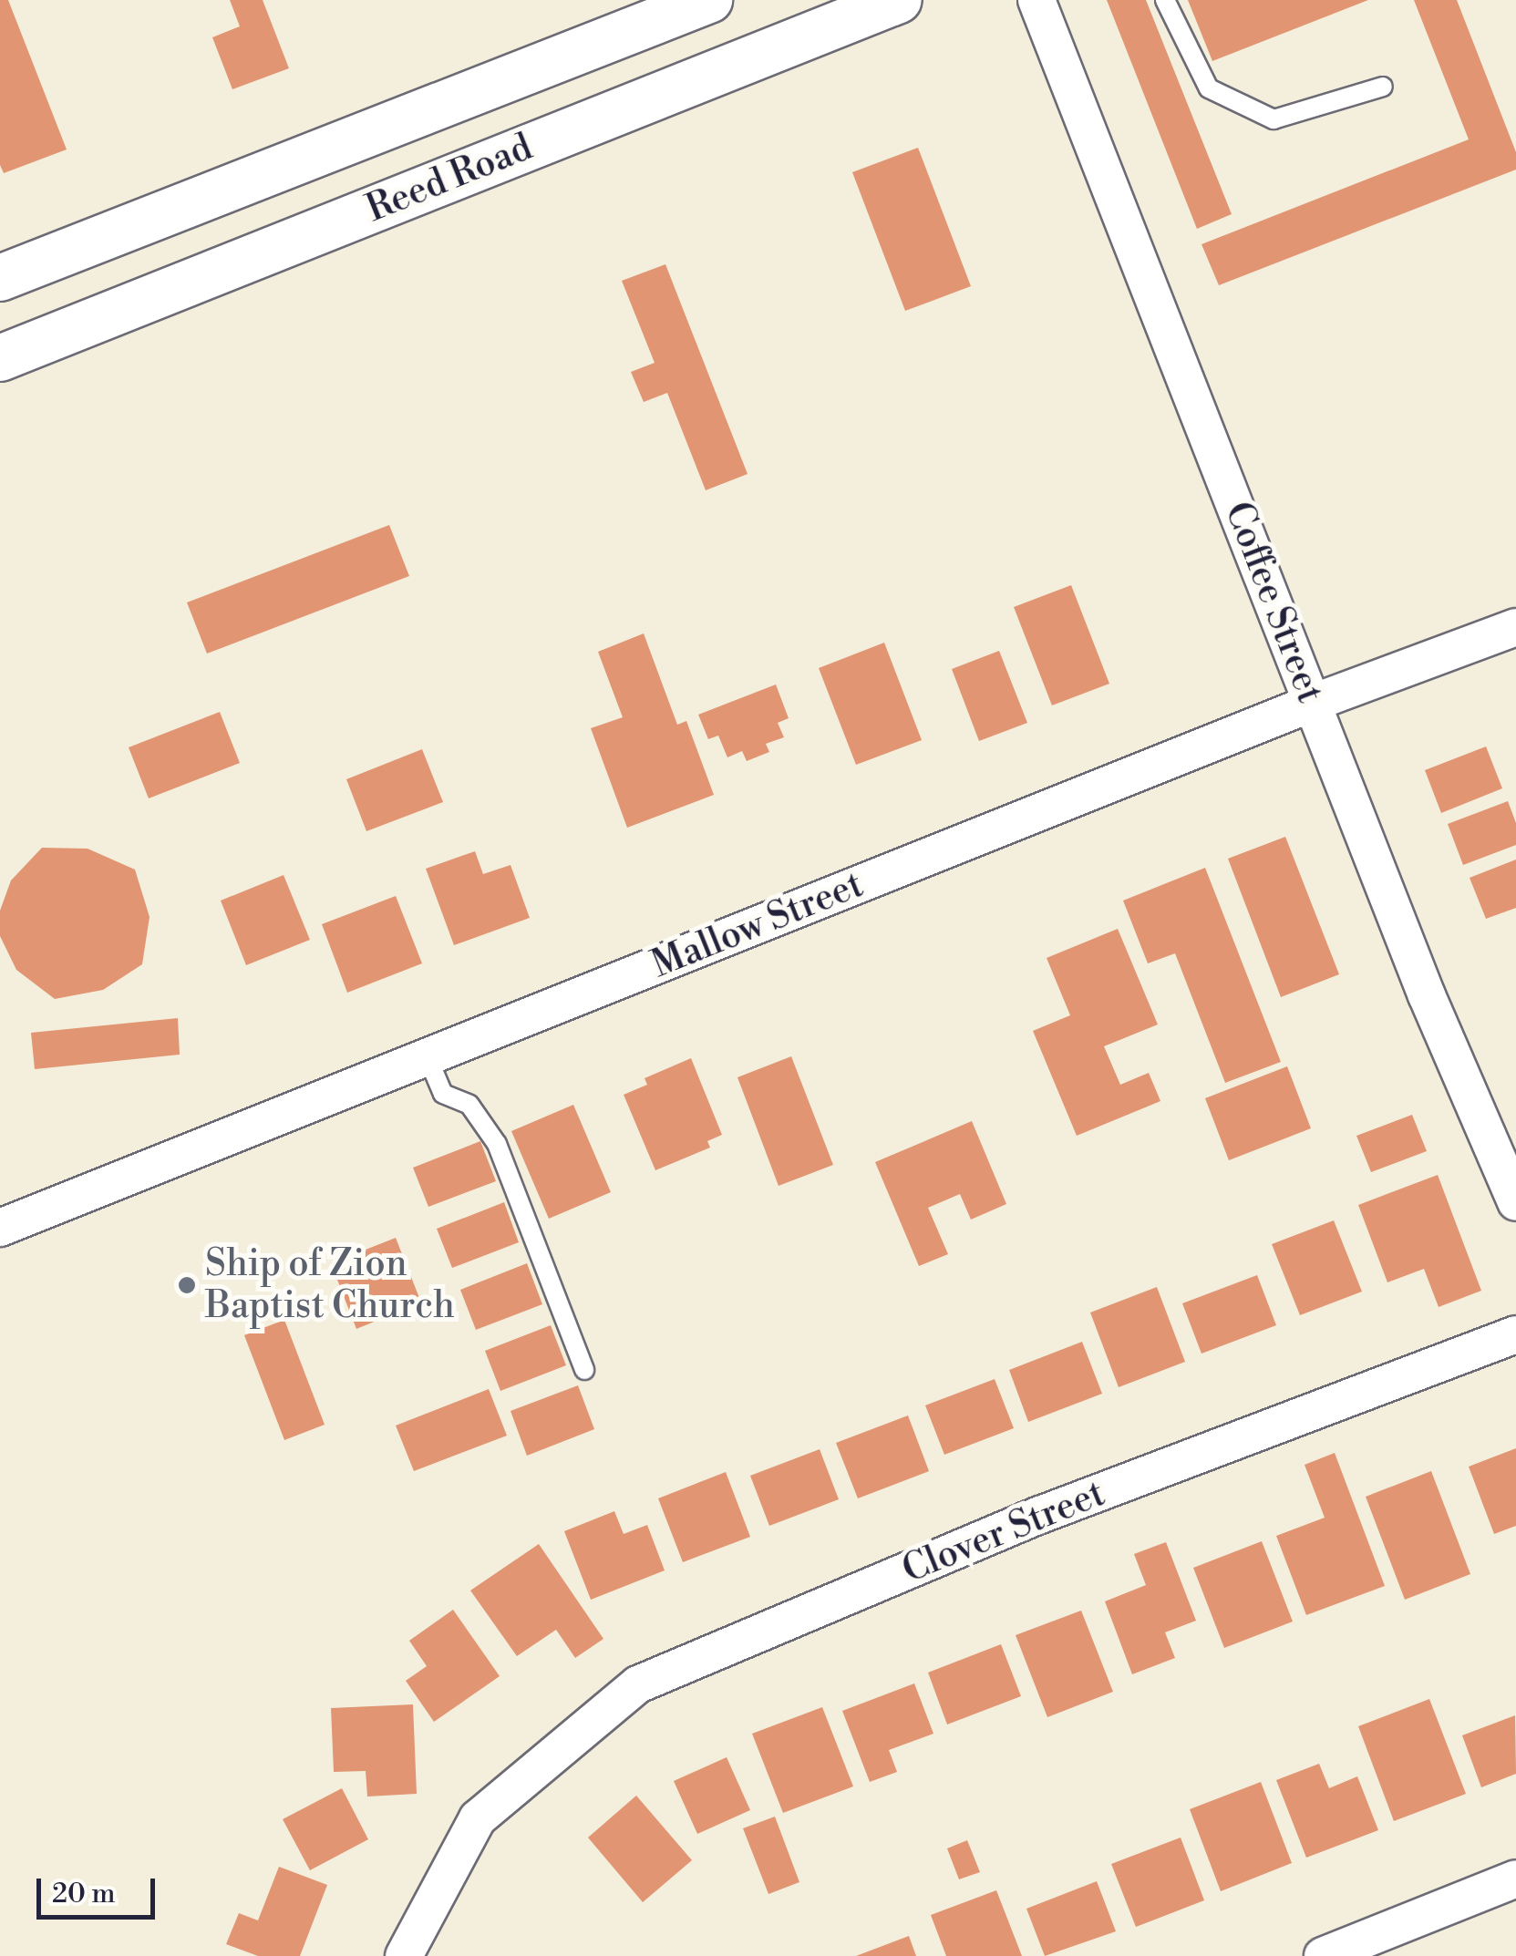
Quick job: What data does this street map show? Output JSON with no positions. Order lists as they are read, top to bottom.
{
  "streets": {
    "street": [
      "Reed Road",
      "Coffee Street",
      "Mallow Street",
      "Clover Street"
    ]
  },
  "crossings": [
    ["Coffee Street", "Mallow Street"]
  ],
  "places": ["Ship of Zion Baptist Church"],
  "scale_bar": "20 m"
}
